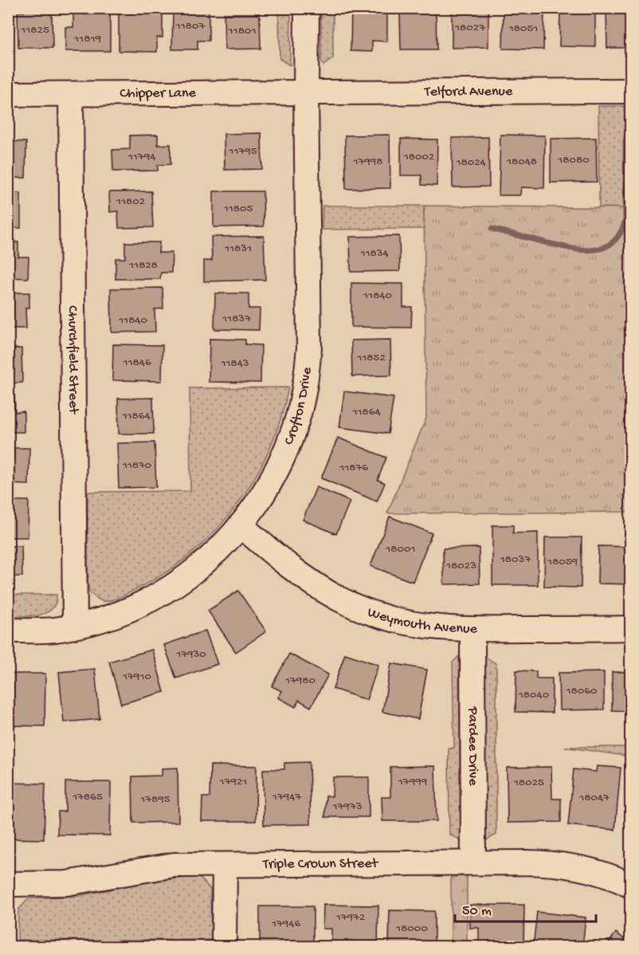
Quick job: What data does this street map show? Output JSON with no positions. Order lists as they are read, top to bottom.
{
  "streets": {
    "street": [
      "Telford Avenue",
      "Chipper Lane",
      "Churchfield Street",
      "Crofton Drive",
      "Weymouth Avenue",
      "Pardee Drive",
      "Triple Crown Street"
    ]
  },
  "crossings": [
    ["Telford Avenue", "Chipper Lane"],
    ["Telford Avenue", "Crofton Drive"],
    ["Chipper Lane", "Churchfield Street"],
    ["Chipper Lane", "Crofton Drive"],
    ["Churchfield Street", "Crofton Drive"],
    ["Crofton Drive", "Weymouth Avenue"],
    ["Weymouth Avenue", "Pardee Drive"],
    ["Pardee Drive", "Triple Crown Street"]
  ],
  "house_numbers": [
    "11807",
    "18027",
    "18051",
    "11825",
    "11801",
    "11819",
    "11795",
    "11794",
    "18002",
    "18080",
    "17998",
    "18048",
    "18024",
    "11802",
    "11805",
    "11831",
    "11834",
    "11828",
    "11840",
    "11837",
    "11840",
    "11852",
    "11846",
    "11843",
    "11864",
    "11864",
    "11870",
    "11876",
    "18001",
    "18037",
    "18059",
    "18023",
    "17930",
    "17910",
    "17980",
    "18060",
    "18040",
    "17921",
    "17999",
    "18025",
    "17865",
    "17947",
    "18047",
    "17895",
    "17973",
    "17972",
    "17946",
    "18000"
  ],
  "scale_bar": "50 m"
}
